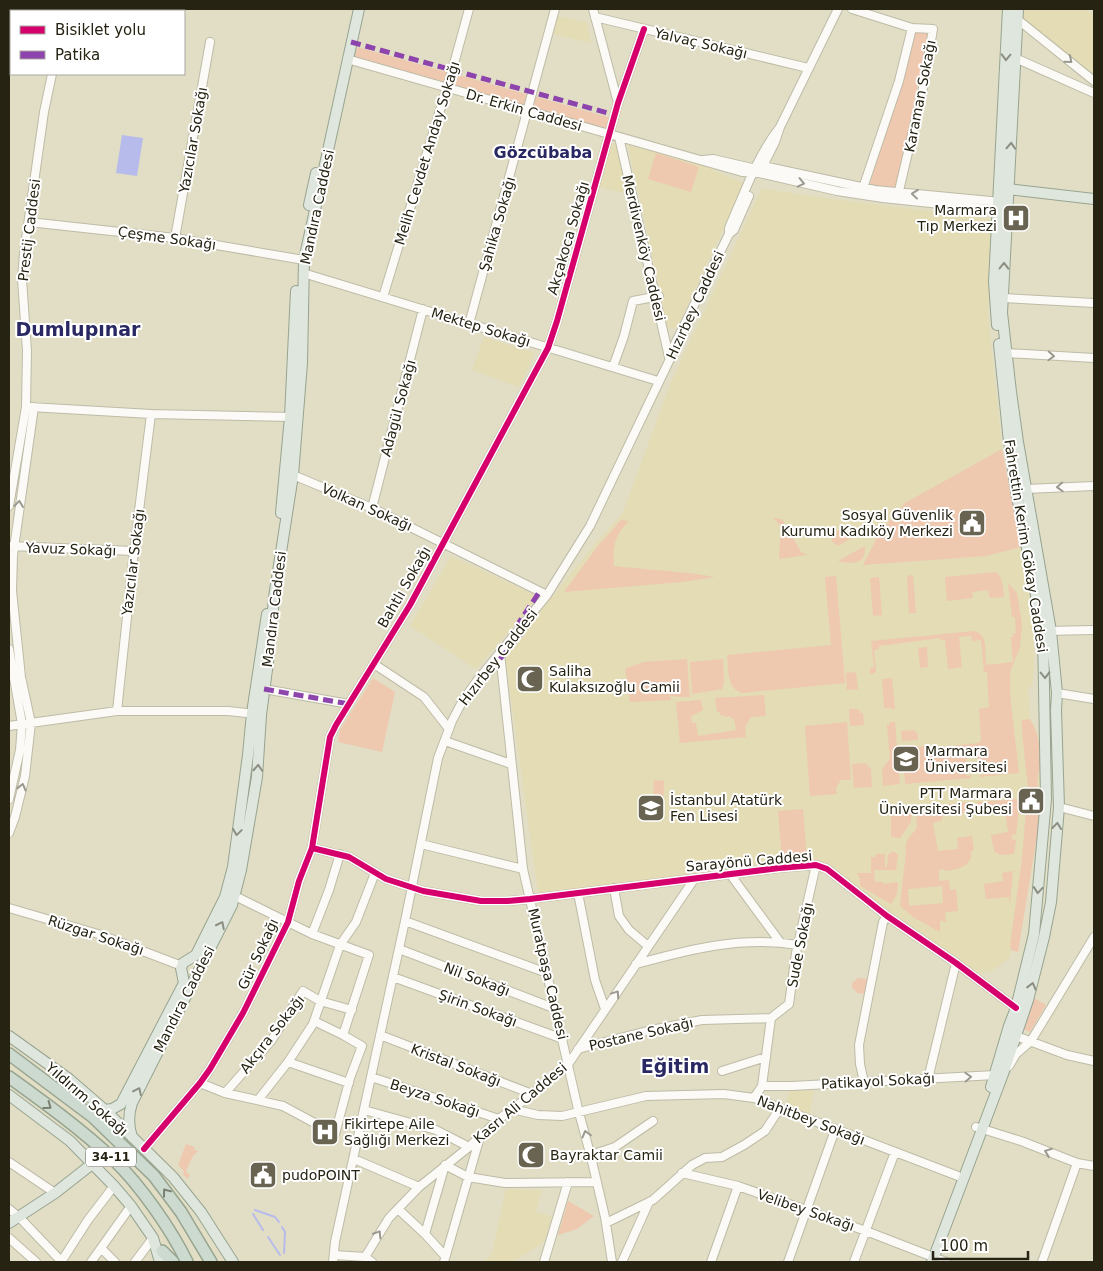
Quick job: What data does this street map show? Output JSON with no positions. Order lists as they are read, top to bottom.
{
  "streets": {
    "highway": ["34-11"],
    "main road": ["Mandıra Caddesi", "Fahrettin Kerim Gökay Caddesi", "Yıldırım Sokağı"],
    "street": [
      "Yalvaç Sokağı",
      "Karaman Sokağı",
      "Dr. Erkin Caddesi",
      "Yazıcılar Sokağı",
      "Melih Cevdet Anday Sokağı",
      "Şahika Sokağı",
      "Prestij Caddesi",
      "Çeşme Sokağı",
      "Akçakoca Sokağı",
      "Hızırbey Caddesi",
      "Mektep Sokağı",
      "Adagül Sokağı",
      "Volkan Sokağı",
      "Yavuz Sokağı",
      "Bahtlı Sokağı",
      "Sarayönü Caddesi",
      "Rüzgar Sokağı",
      "Sude Sokağı",
      "Gür Sokağı",
      "Muratpaşa Caddesi",
      "Nil Sokağı",
      "Şirin Sokağı",
      "Akçıra Sokağı",
      "Postane Sokağı",
      "Kristal Sokağı",
      "Patikayol Sokağı",
      "Beyza Sokağı",
      "Kasrı Ali Caddesi",
      "Nahitbey Sokağı",
      "Velibey Sokağı"
    ]
  },
  "crossings": [
    ["Yalvaç Sokağı", "Hızırbey Caddesi"],
    ["Karaman Sokağı", "Dr. Erkin Caddesi"],
    ["Dr. Erkin Caddesi", "Melih Cevdet Anday Sokağı"],
    ["Dr. Erkin Caddesi", "Mandıra Caddesi"],
    ["Dr. Erkin Caddesi", "Şahika Sokağı"],
    ["Dr. Erkin Caddesi", "Akçakoca Sokağı"],
    ["Dr. Erkin Caddesi", "Hızırbey Caddesi"],
    ["Dr. Erkin Caddesi", "Fahrettin Kerim Gökay Caddesi"],
    ["Yazıcılar Sokağı", "Çeşme Sokağı"],
    ["Yazıcılar Sokağı", "Yavuz Sokağı"],
    ["Melih Cevdet Anday Sokağı", "Mektep Sokağı"],
    ["Mandıra Caddesi", "Çeşme Sokağı"],
    ["Mandıra Caddesi", "Mektep Sokağı"],
    ["Mandıra Caddesi", "Volkan Sokağı"],
    ["Mandıra Caddesi", "Rüzgar Sokağı"],
    ["Mandıra Caddesi", "Yıldırım Sokağı"],
    ["Şahika Sokağı", "Mektep Sokağı"],
    ["Prestij Caddesi", "Çeşme Sokağı"],
    ["Prestij Caddesi", "Yavuz Sokağı"],
    ["Akçakoca Sokağı", "Mektep Sokağı"],
    ["Akçakoca Sokağı", "Bahtlı Sokağı"],
    ["Hızırbey Caddesi", "Mektep Sokağı"],
    ["Hızırbey Caddesi", "Volkan Sokağı"],
    ["Hızırbey Caddesi", "Sarayönü Caddesi"],
    ["Hızırbey Caddesi", "Muratpaşa Caddesi"],
    ["Hızırbey Caddesi", "Nil Sokağı"],
    ["Hızırbey Caddesi", "Şirin Sokağı"],
    ["Hızırbey Caddesi", "Kristal Sokağı"],
    ["Hızırbey Caddesi", "Beyza Sokağı"],
    ["Mektep Sokağı", "Adagül Sokağı"],
    ["Mektep Sokağı", "Bahtlı Sokağı"],
    ["Adagül Sokağı", "Volkan Sokağı"],
    ["Volkan Sokağı", "Bahtlı Sokağı"],
    ["Fahrettin Kerim Gökay Caddesi", "Sarayönü Caddesi"],
    ["Fahrettin Kerim Gökay Caddesi", "Patikayol Sokağı"],
    ["Fahrettin Kerim Gökay Caddesi", "Nahitbey Sokağı"],
    ["Fahrettin Kerim Gökay Caddesi", "Velibey Sokağı"],
    ["Bahtlı Sokağı", "Gür Sokağı"],
    ["Sarayönü Caddesi", "Sude Sokağı"],
    ["Sarayönü Caddesi", "Muratpaşa Caddesi"],
    ["Sarayönü Caddesi", "Kasrı Ali Caddesi"],
    ["Sude Sokağı", "Postane Sokağı"],
    ["Gür Sokağı", "Yıldırım Sokağı"],
    ["Muratpaşa Caddesi", "Nil Sokağı"],
    ["Muratpaşa Caddesi", "Şirin Sokağı"],
    ["Muratpaşa Caddesi", "Kasrı Ali Caddesi"],
    ["Muratpaşa Caddesi", "Nahitbey Sokağı"],
    ["Postane Sokağı", "Kasrı Ali Caddesi"],
    ["Kristal Sokağı", "Kasrı Ali Caddesi"],
    ["Beyza Sokağı", "Kasrı Ali Caddesi"],
    ["Kasrı Ali Caddesi", "Nahitbey Sokağı"]
  ],
  "districts": ["Gözcübaba", "Dumlupınar", "Eğitim"],
  "places": {
    "hospital": ["Marmara Tıp Merkezi", "Fikirtepe Aile Sağlığı Merkezi"],
    "public building": ["Sosyal Güvenlik Kurumu Kadıköy Merkezi", "PTT Marmara Üniversitesi Şubesi", "pudoPOINT"],
    "mosque": ["Saliha Kulaksızoğlu Camii", "Bayraktar Camii"],
    "school or university": ["Marmara Üniversitesi", "İstanbul Atatürk Fen Lisesi"]
  },
  "legend": ["Bisiklet yolu", "Patika"],
  "scale_bar": "100 m"
}
